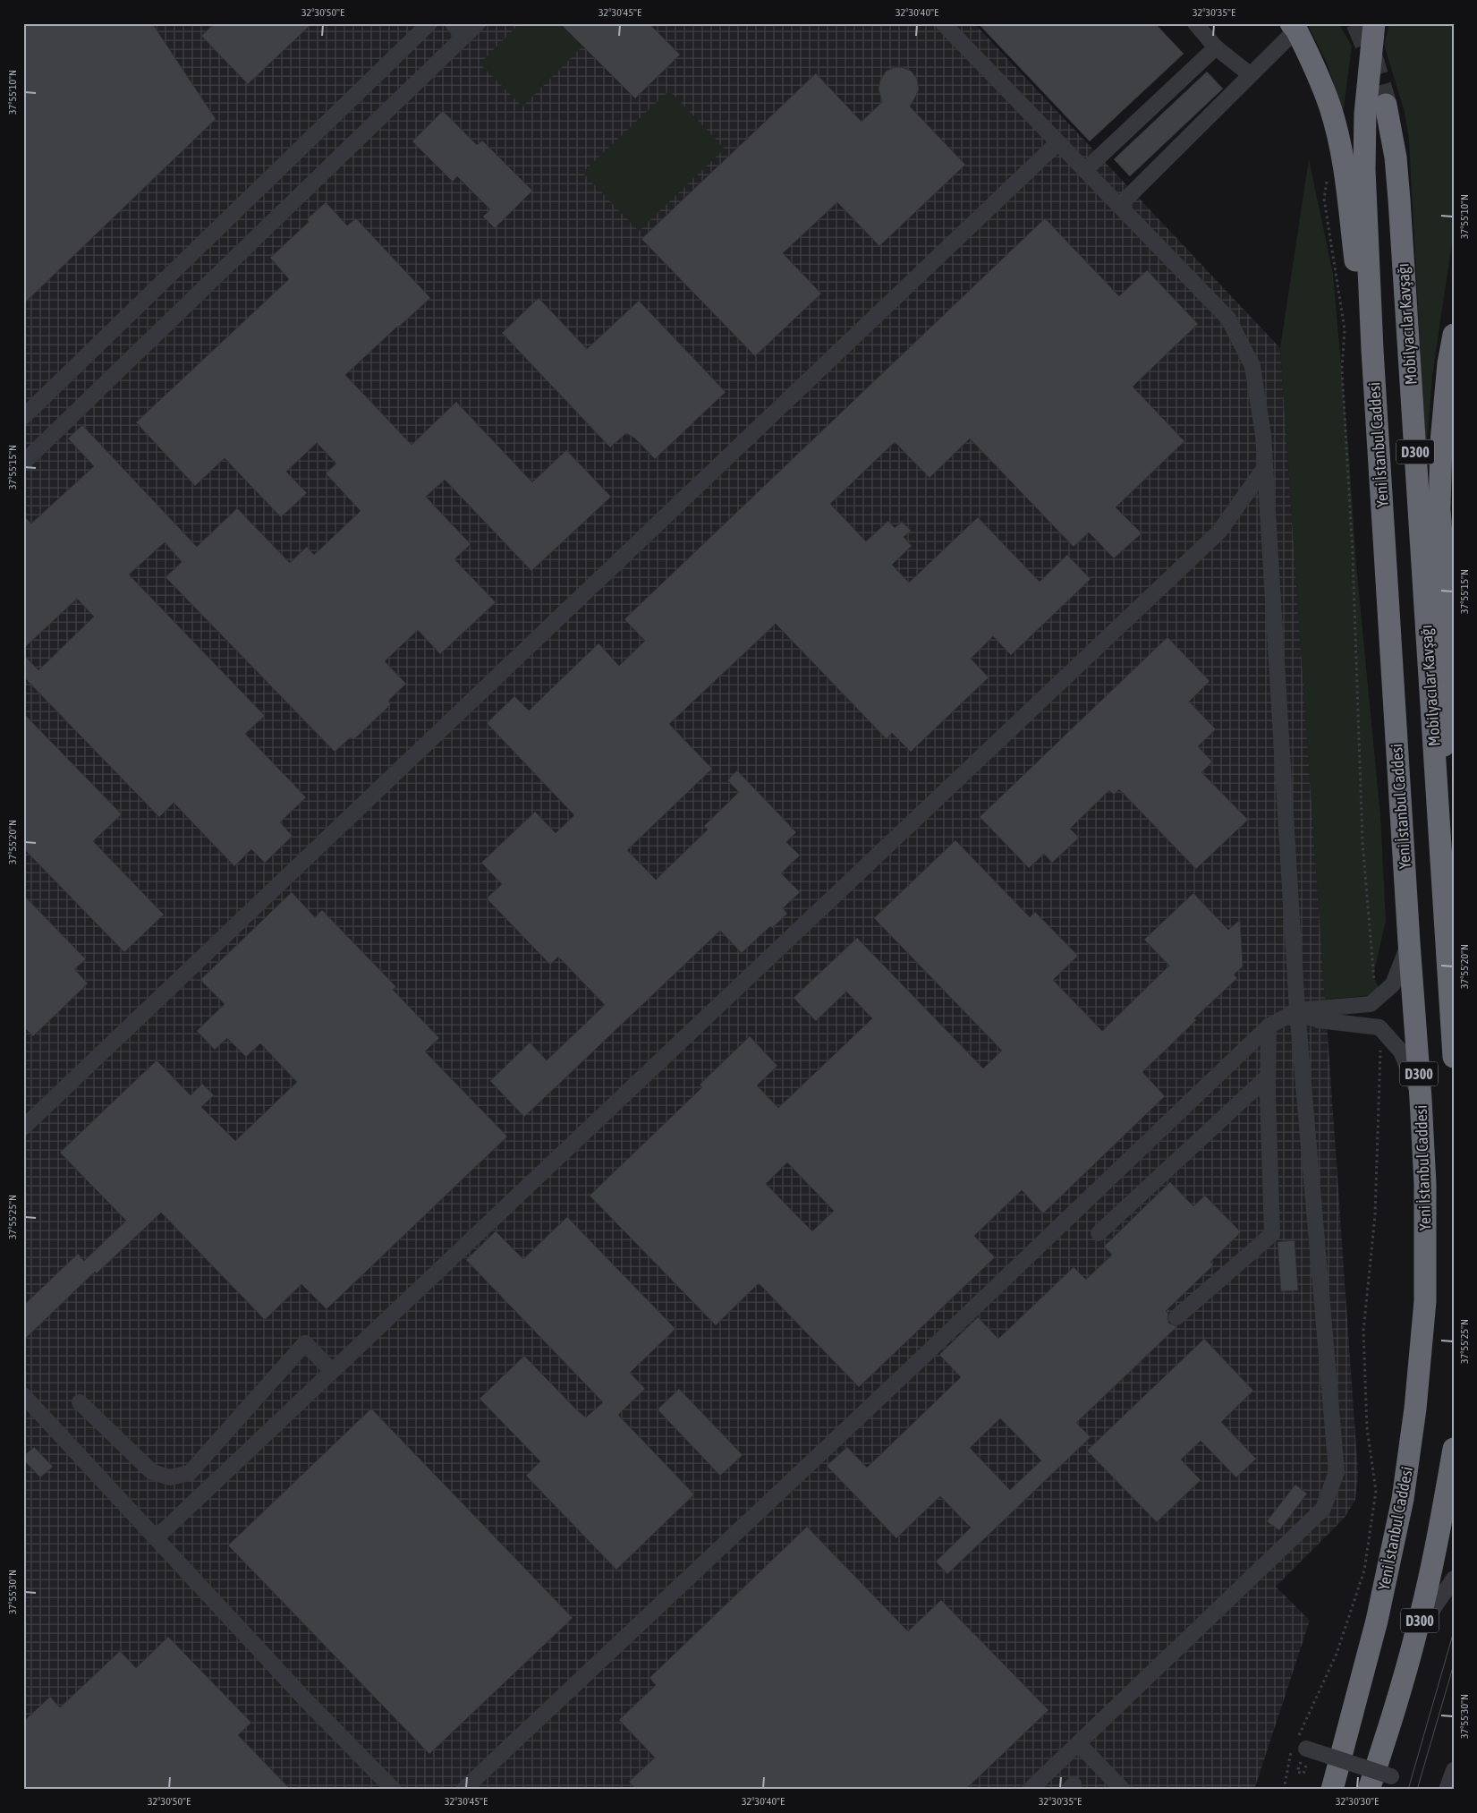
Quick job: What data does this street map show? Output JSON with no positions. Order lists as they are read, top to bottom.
{
  "streets": {
    "highway": ["Mobilyacılar Kavşağı", "Yeni İstanbul Caddesi", "D300"]
  },
  "crossings": [
    ["Mobilyacılar Kavşağı", "D300"],
    ["Yeni İstanbul Caddesi", "D300"]
  ],
  "coordinates": [
    "32°30'50\"E",
    "32°30'45\"E",
    "32°30'40\"E",
    "32°30'35\"E",
    "37°55'10\"N",
    "37°55'15\"N",
    "37°55'20\"N",
    "37°55'25\"N",
    "37°55'30\"N",
    "32°30'30\"E"
  ]
}
